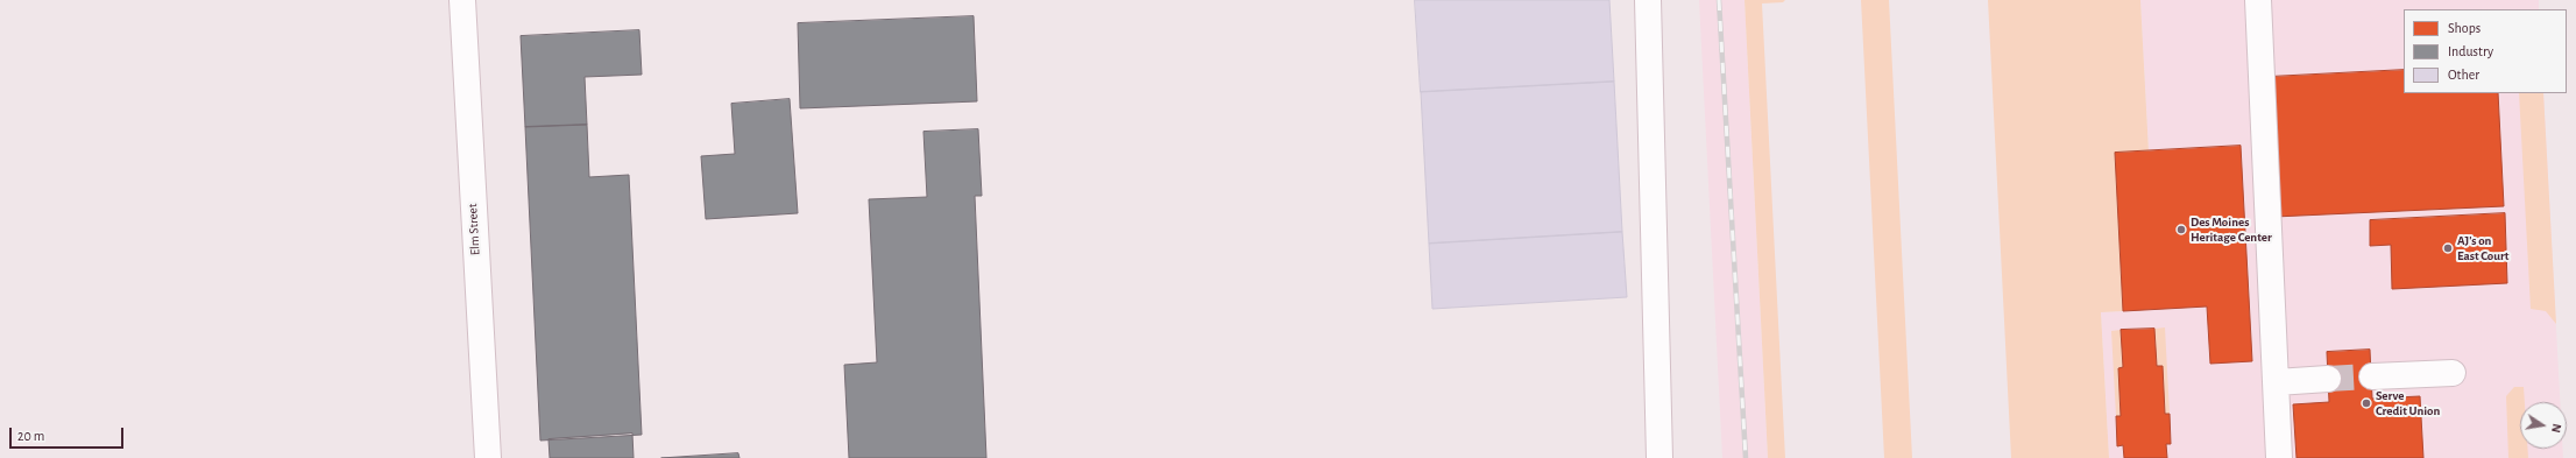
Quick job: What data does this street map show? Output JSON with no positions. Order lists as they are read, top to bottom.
{
  "streets": {
    "street": ["Elm Street"]
  },
  "places": ["Des Moines Heritage Center", "AJ's on East Court", "Serve Credit Union"],
  "legend": ["Shops", "Industry", "Other"],
  "scale_bar": "20 m",
  "north": "right"
}
